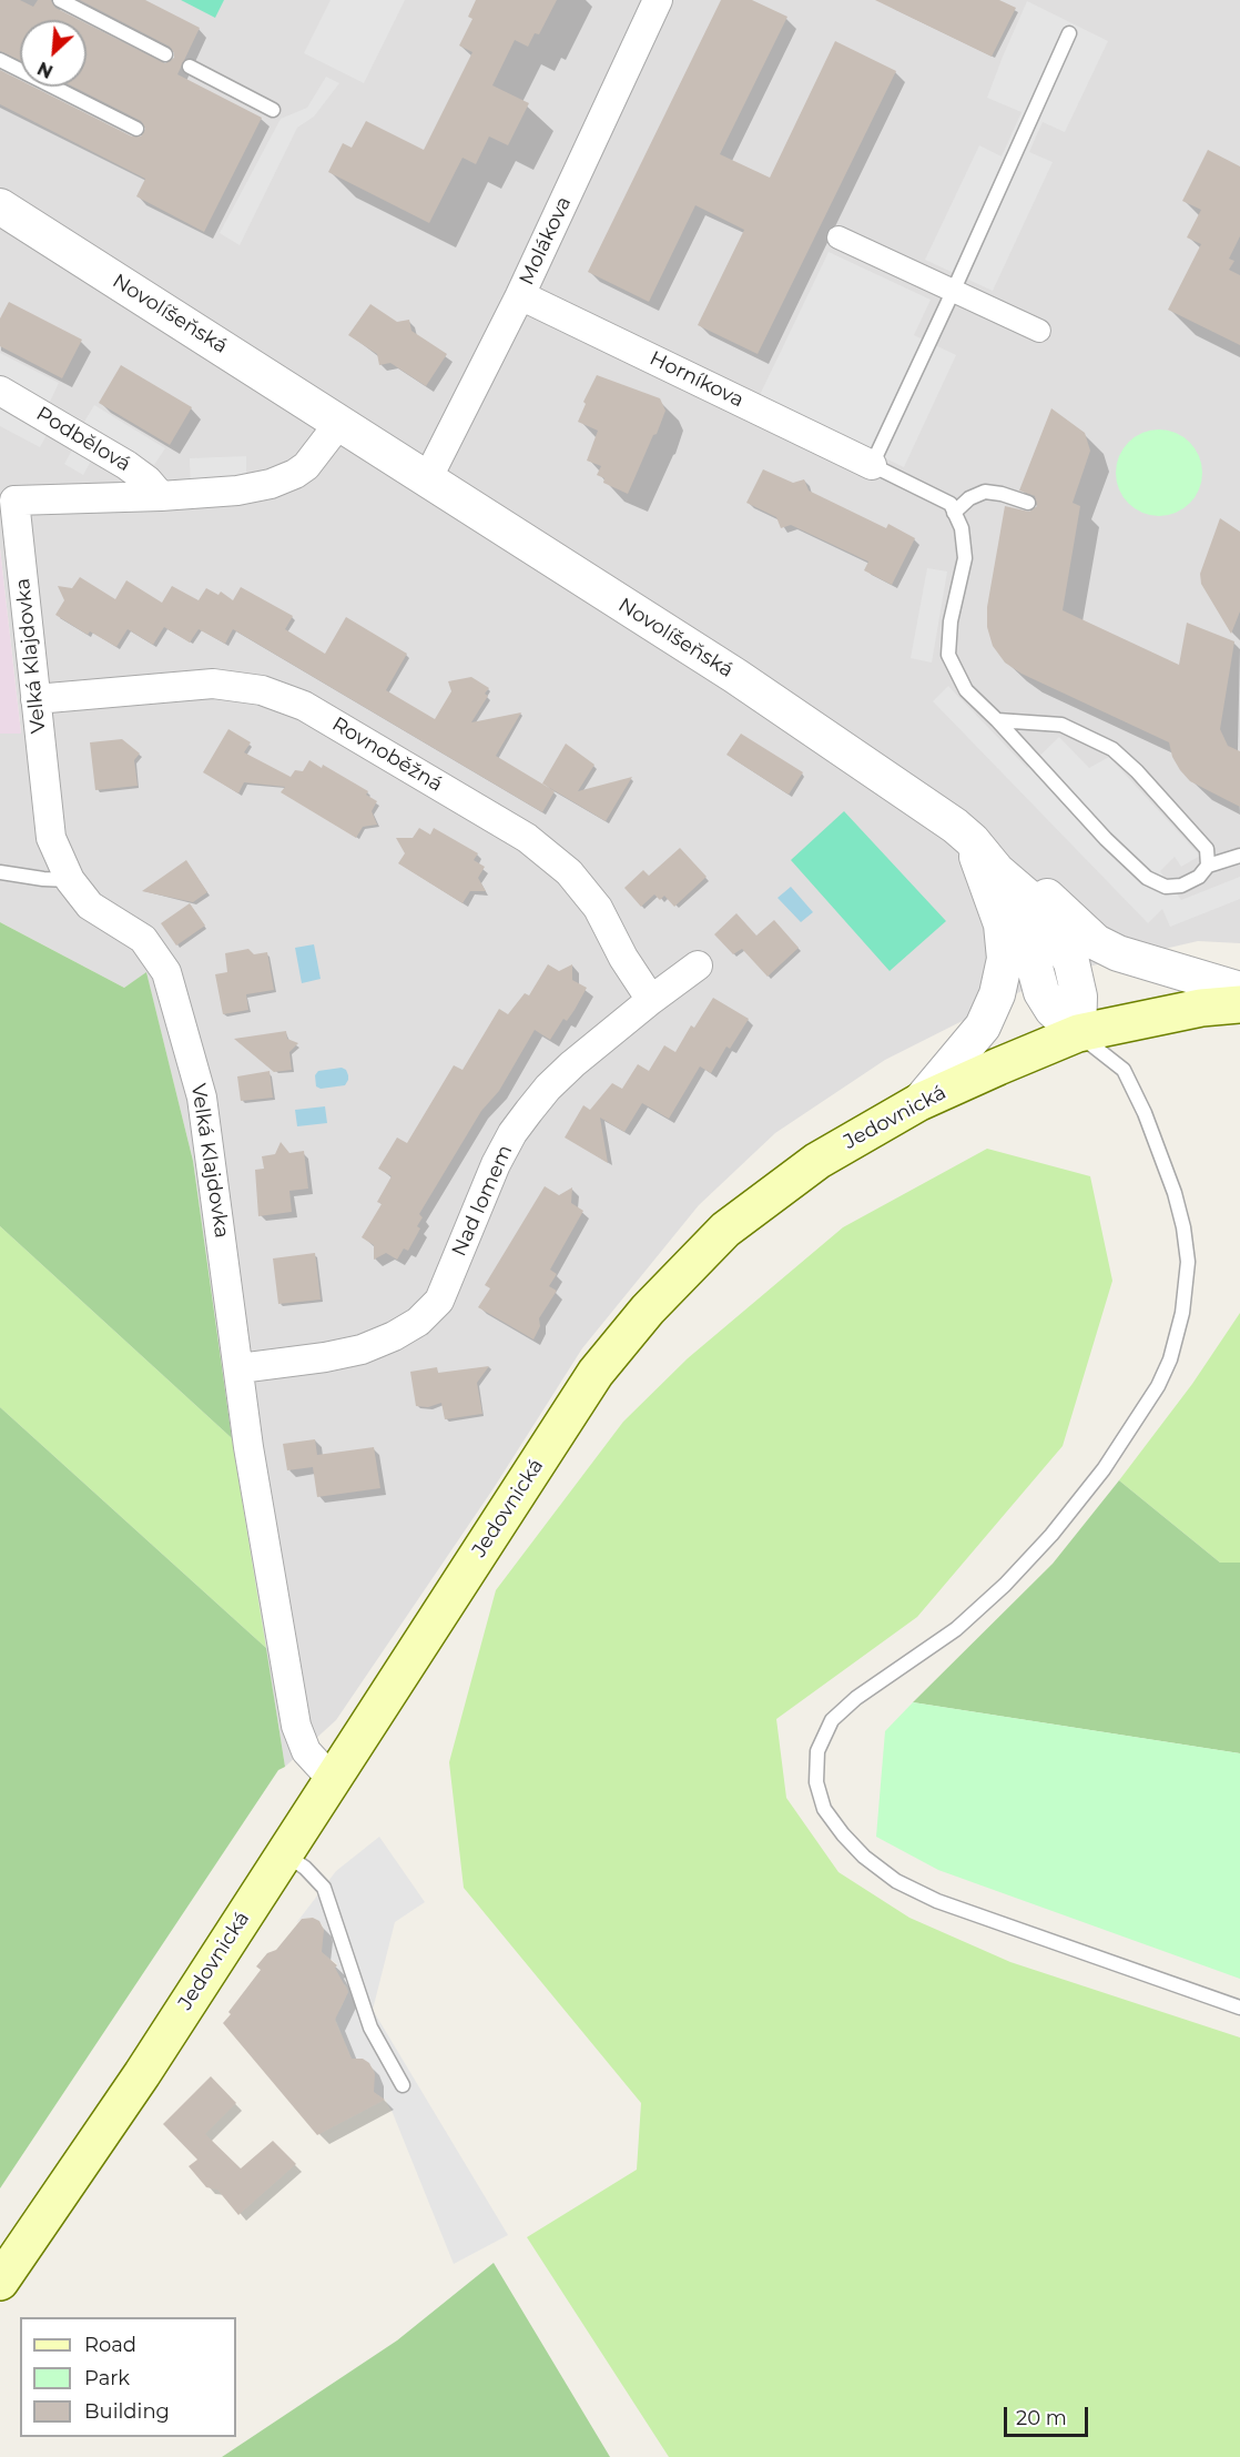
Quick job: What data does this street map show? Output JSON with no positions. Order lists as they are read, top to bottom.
{
  "streets": {
    "main road": ["Jedovnická"],
    "street": [
      "Molákova",
      "Novolíšeňská",
      "Horníkova",
      "Podbělová",
      "Velká Klajdovka",
      "Rovnoběžná",
      "Nad lomem"
    ]
  },
  "crossings": [
    ["Molákova", "Novolíšeňská"],
    ["Molákova", "Horníkova"],
    ["Novolíšeňská", "Jedovnická"],
    ["Velká Klajdovka", "Rovnoběžná"],
    ["Velká Klajdovka", "Jedovnická"],
    ["Velká Klajdovka", "Nad lomem"],
    ["Rovnoběžná", "Nad lomem"]
  ],
  "legend": ["Road", "Park", "Building"],
  "scale_bar": "20 m",
  "north": "bottom left"
}
